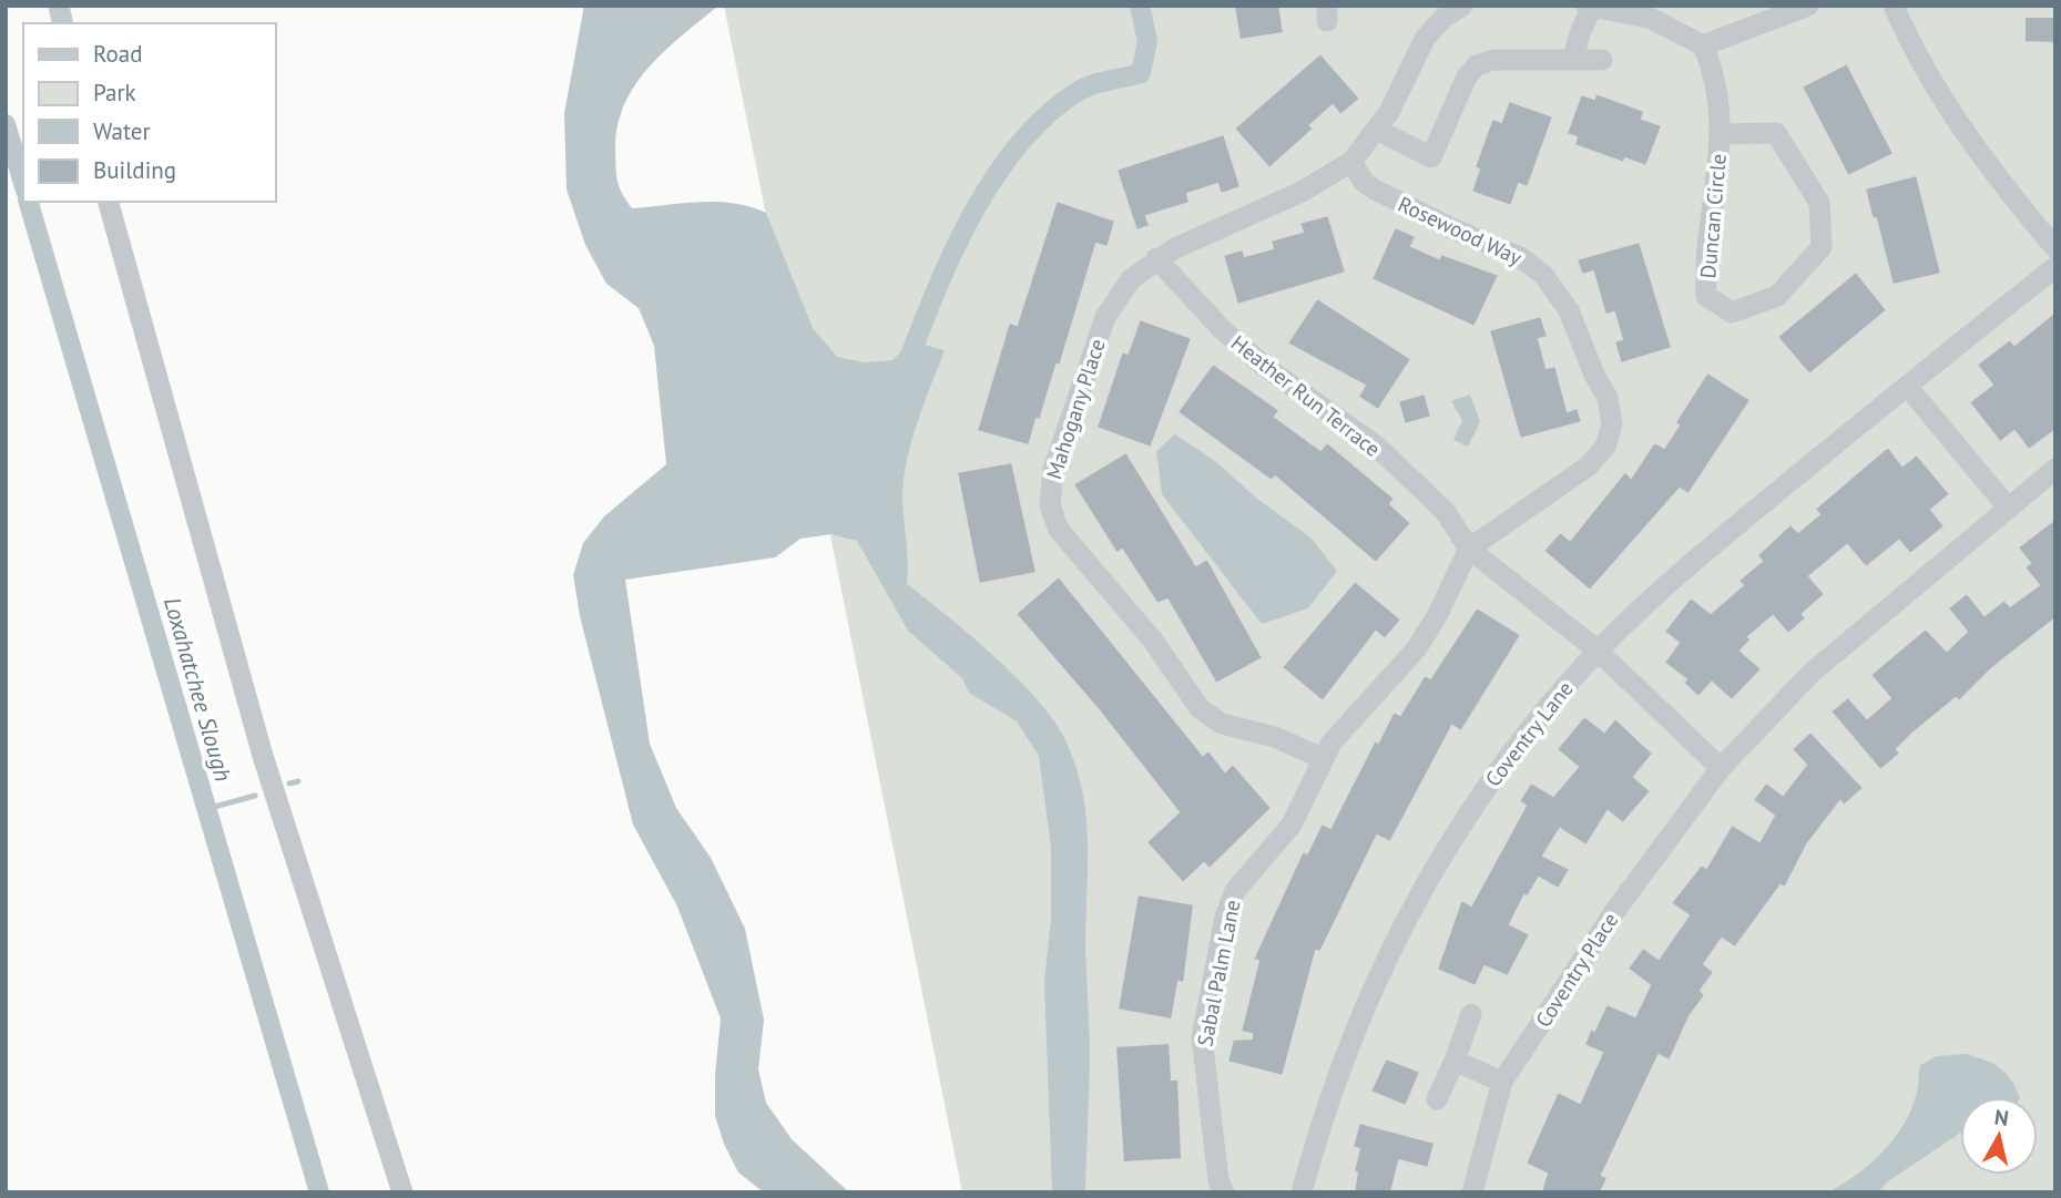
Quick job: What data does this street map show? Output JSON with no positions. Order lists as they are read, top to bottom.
{
  "streets": {
    "street": [
      "Duncan Circle",
      "Rosewood Way",
      "Heather Run Terrace",
      "Mahogany Place",
      "Coventry Lane",
      "Coventry Place",
      "Sabal Palm Lane"
    ]
  },
  "crossings": [
    ["Rosewood Way", "Heather Run Terrace"],
    ["Rosewood Way", "Mahogany Place"],
    ["Rosewood Way", "Sabal Palm Lane"],
    ["Heather Run Terrace", "Mahogany Place"],
    ["Heather Run Terrace", "Coventry Lane"],
    ["Heather Run Terrace", "Sabal Palm Lane"],
    ["Mahogany Place", "Sabal Palm Lane"]
  ],
  "water": ["Loxahatchee Slough"],
  "legend": [
    "Road",
    "Park",
    "Water",
    "Building"
  ],
  "north": "top"
}
